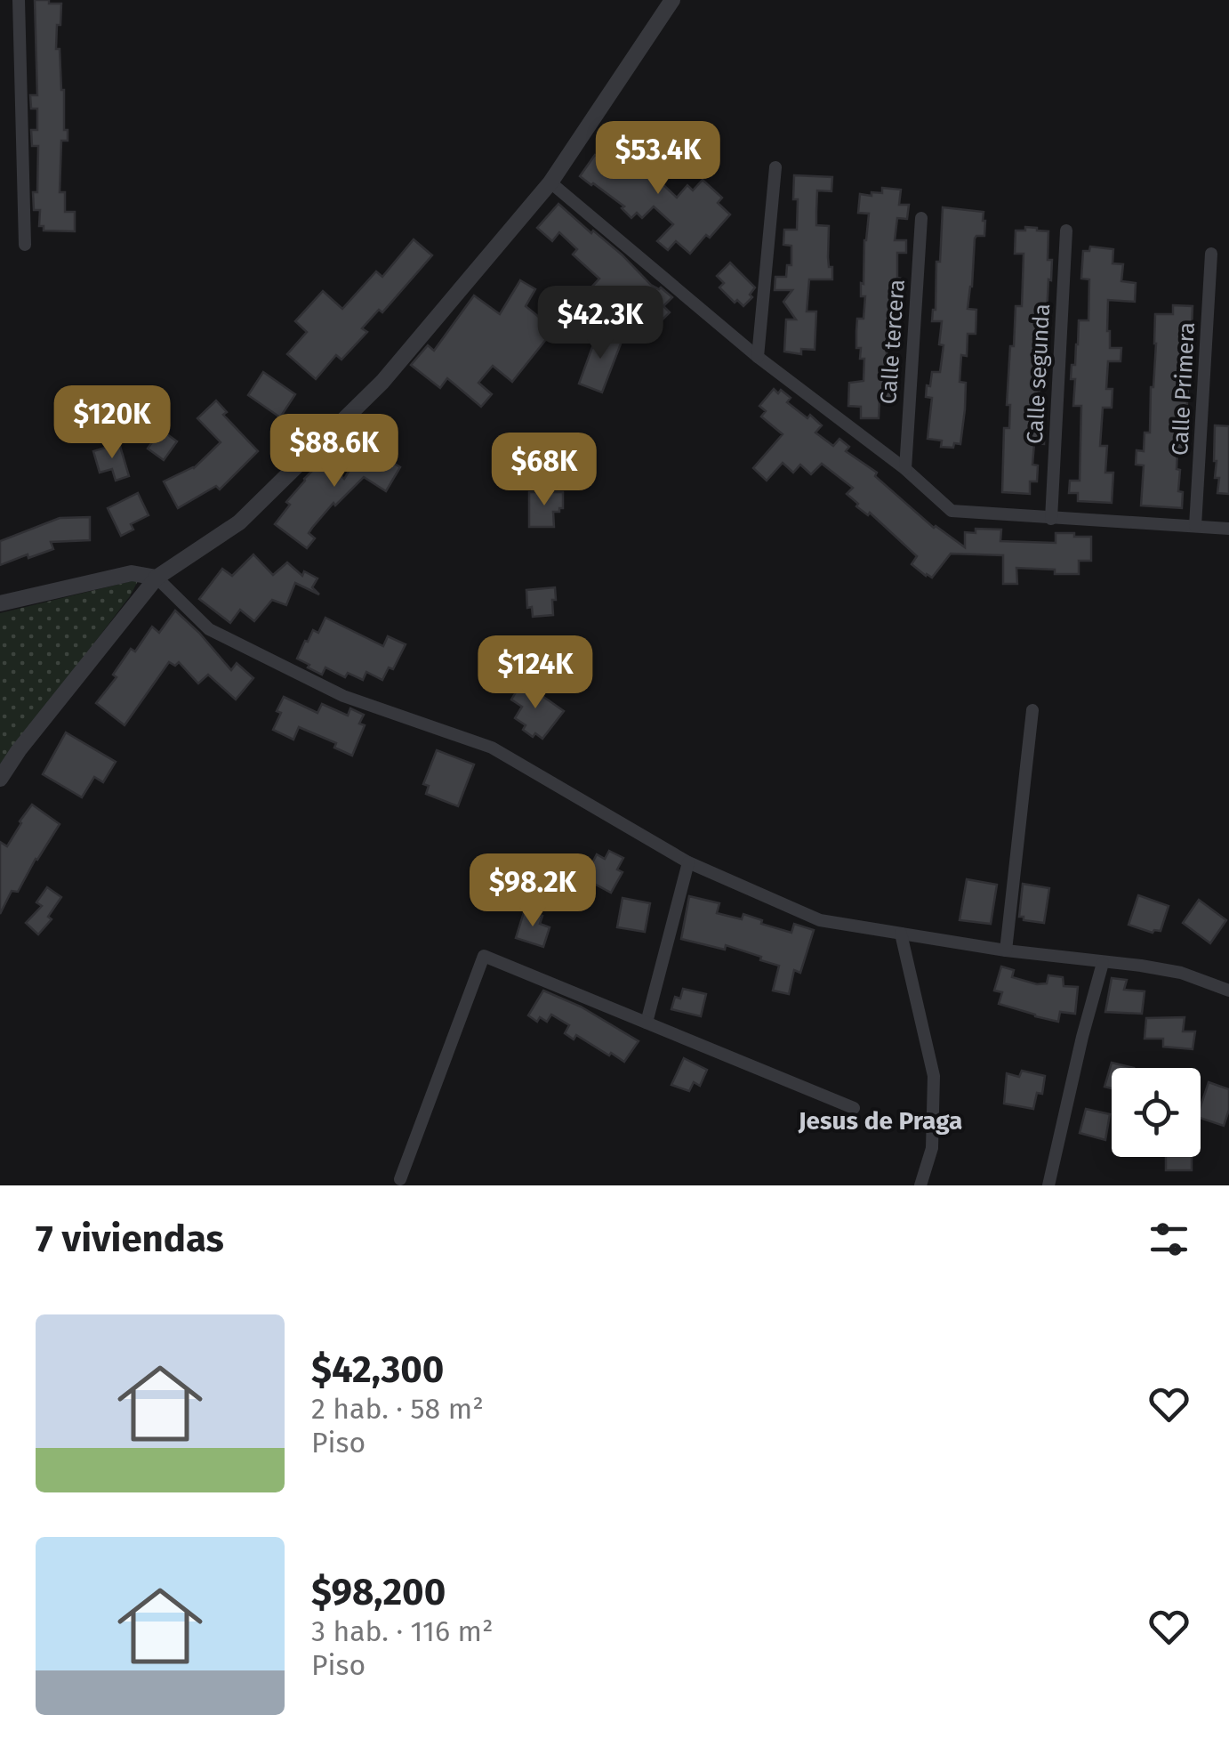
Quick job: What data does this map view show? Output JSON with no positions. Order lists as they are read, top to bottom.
{
  "streets": {
    "street": ["Calle tercera", "Calle segunda", "Calle Primera"]
  },
  "districts": ["Jesus de Praga"],
  "page": {
    "price": [
      "$53.4K",
      "$42.3K",
      "$120K",
      "$88.6K",
      "$68K",
      "$124K",
      "$98.2K"
    ],
    "heading": "7 viviendas",
    "list": [
      {
        "name": "$42,300",
        "note": "2 hab. · 58 m² · Piso"
      },
      {
        "name": "$98,200",
        "note": "3 hab. · 116 m² · Piso"
      }
    ]
  }
}
